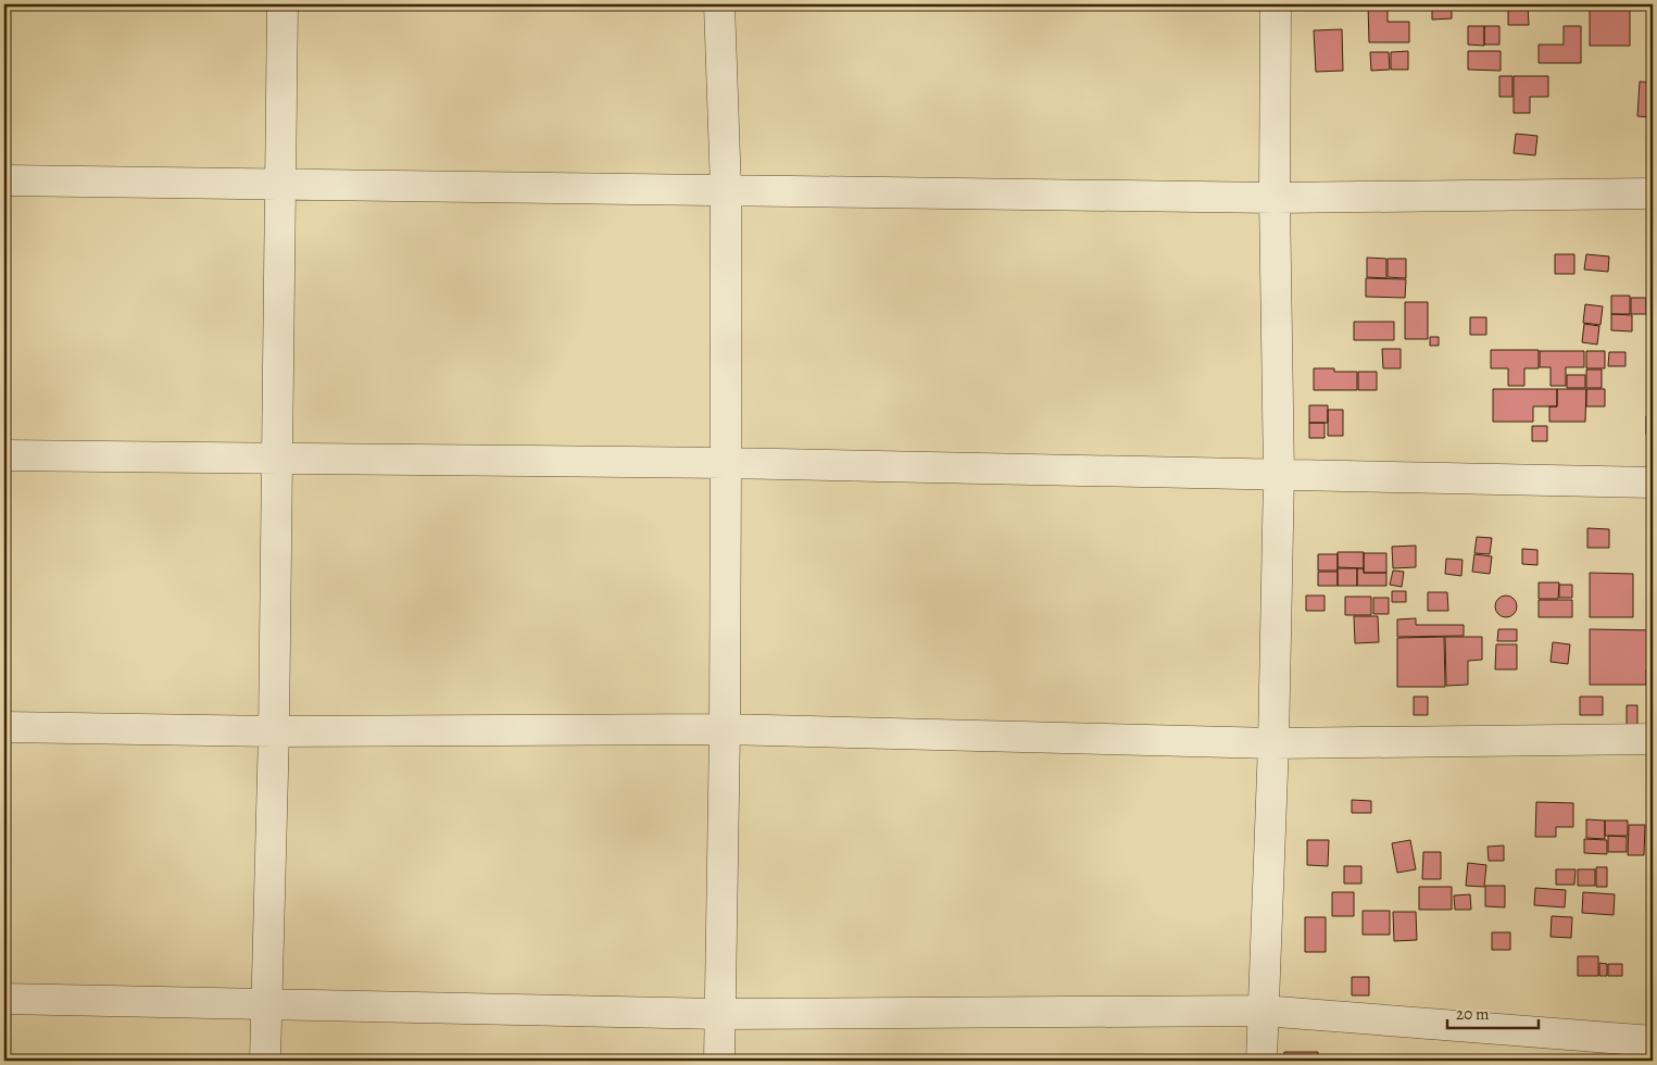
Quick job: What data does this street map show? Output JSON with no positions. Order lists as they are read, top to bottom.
{
  "scale_bar": "20 m"
}
